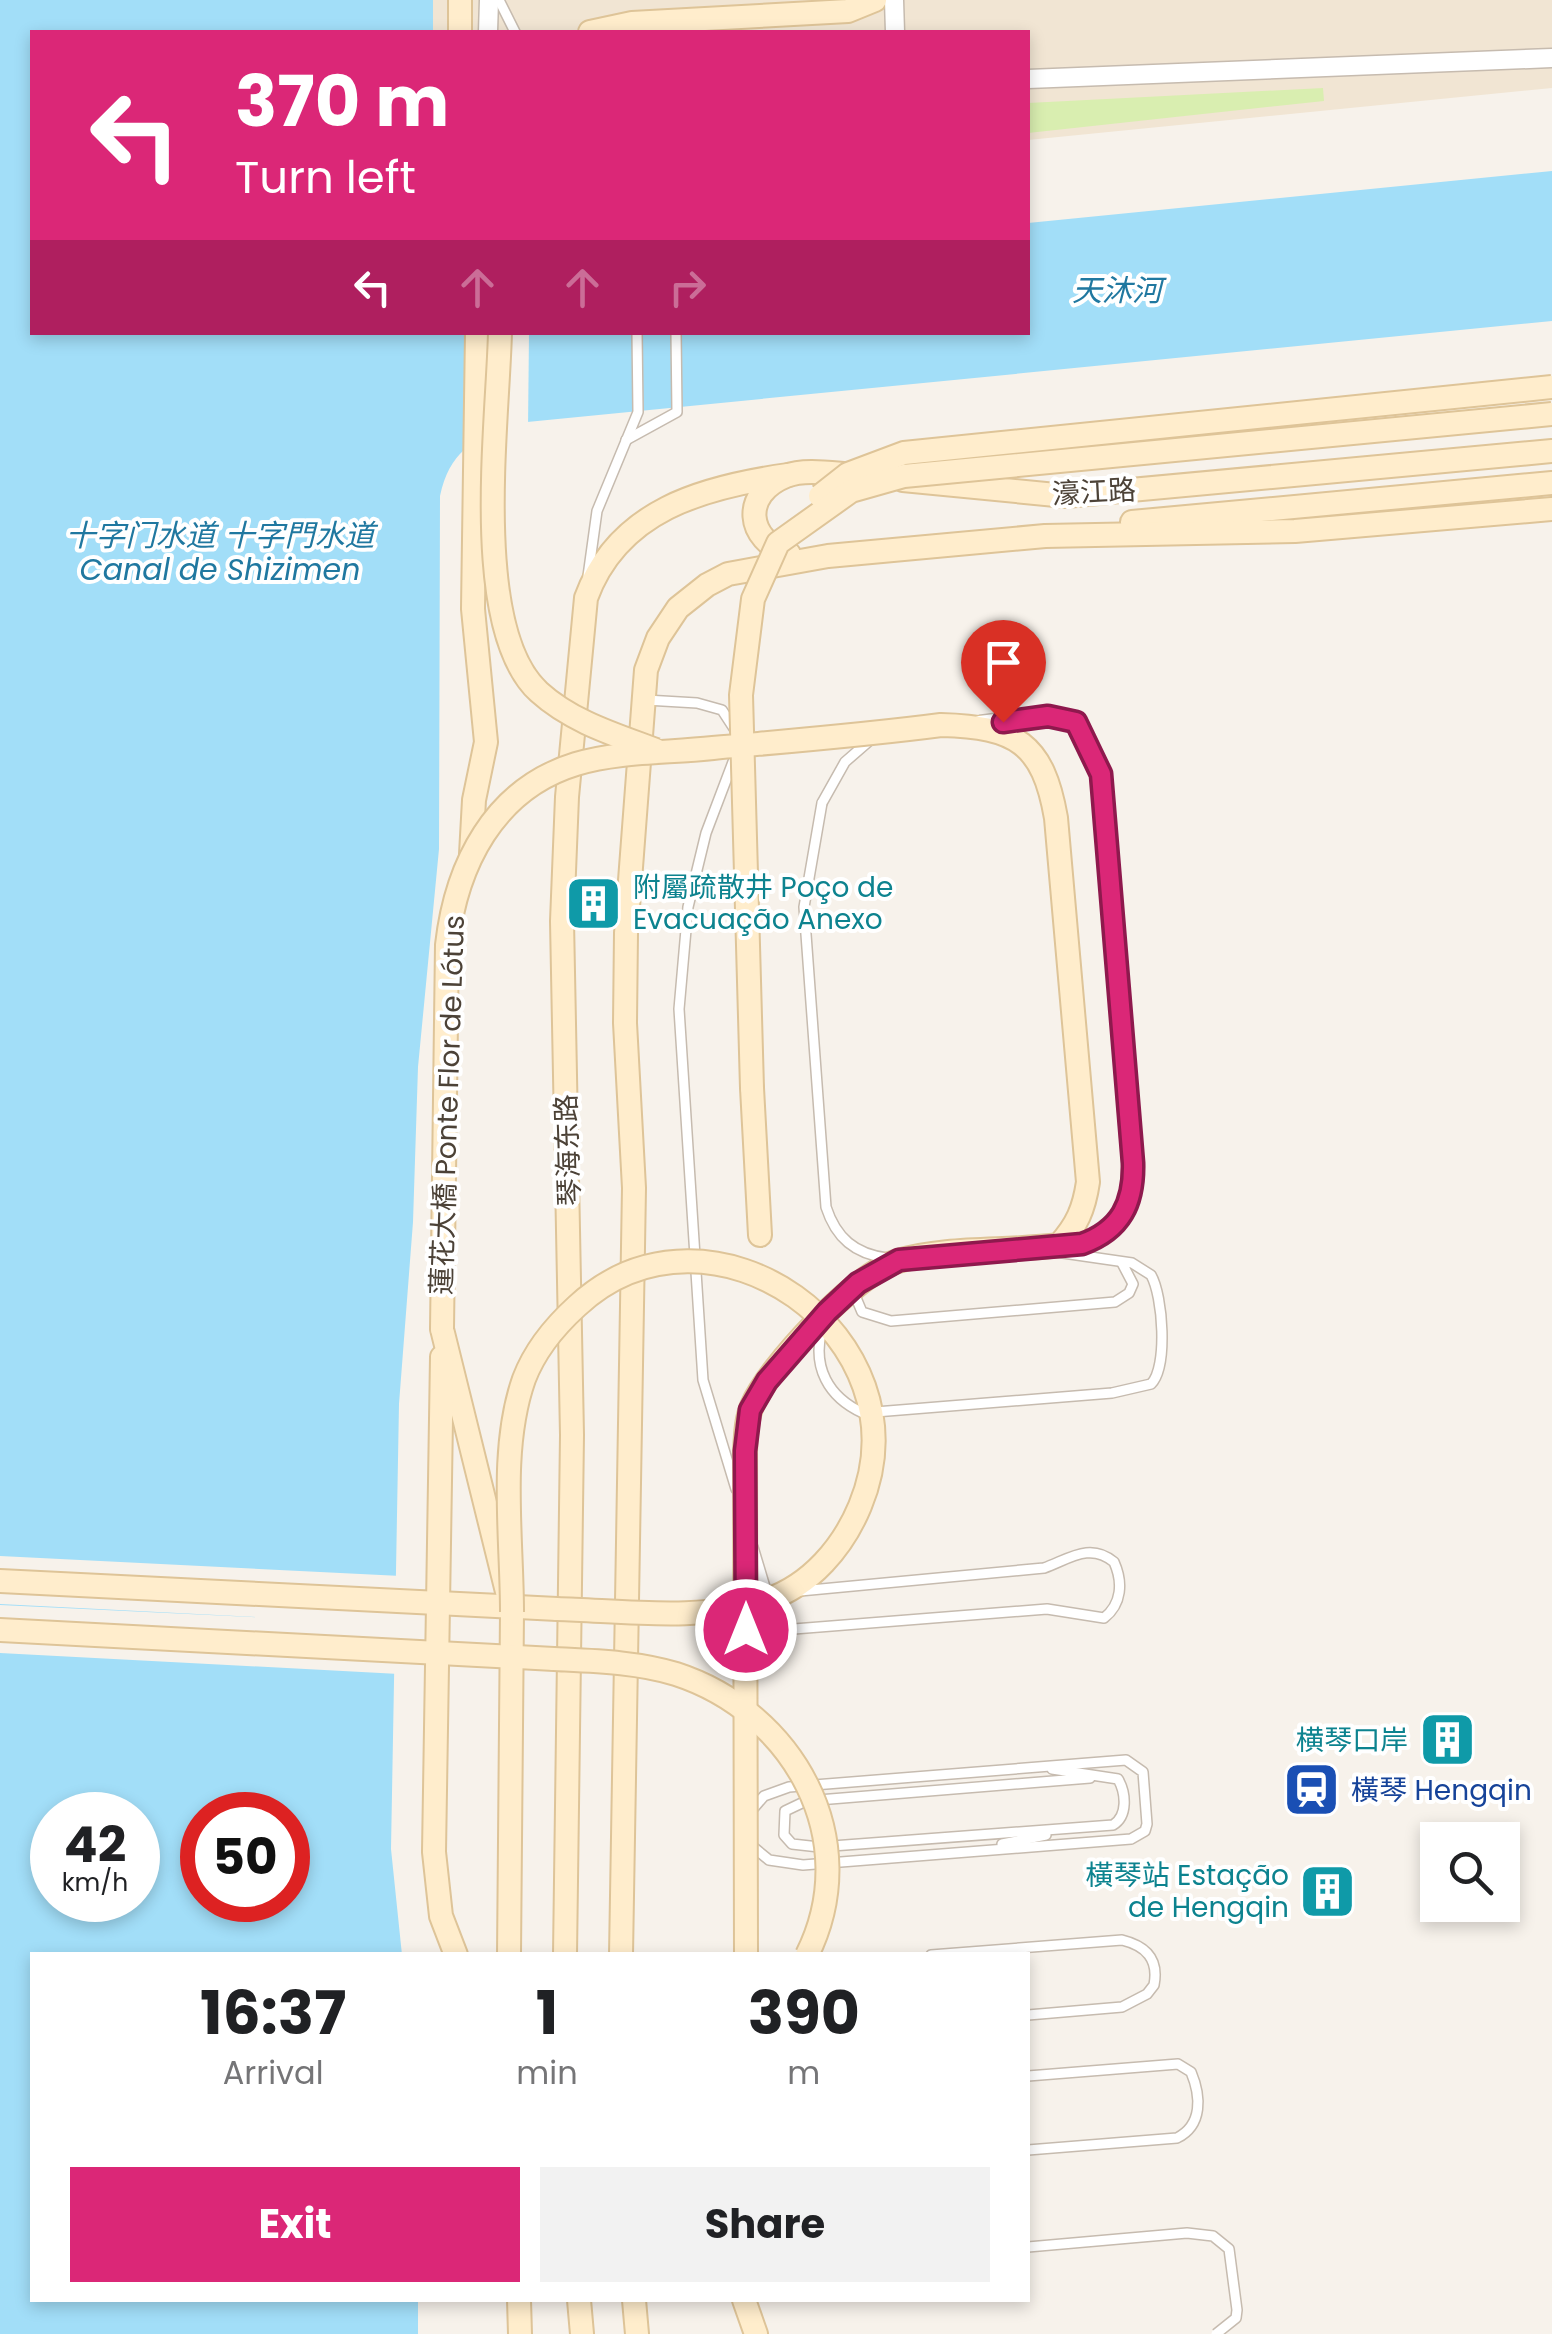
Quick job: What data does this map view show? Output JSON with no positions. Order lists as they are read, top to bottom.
{
  "streets": {
    "main road": ["濠江路", "蓮花大橋 Ponte Flor de Lótus", "琴海东路"]
  },
  "crossings": [
    ["濠江路", "琴海东路"]
  ],
  "water": ["天沐河", "十字门水道 十字門水道 Canal de Shizimen"],
  "places": {
    "building": ["附屬疏散井 Poço de Evacuação Anexo", "横琴口岸", "橫琴站 Estação de Hengqin"],
    "station": ["橫琴 Hengqin"]
  },
  "page": {
    "turn": ["370 m", "Turn left"],
    "speed": "42 km/h",
    "limit": "50",
    "eta": [
      "16:37",
      "Arrival",
      "1",
      "min",
      "390",
      "m"
    ],
    "buttons": ["Exit", "Share"]
  }
}
